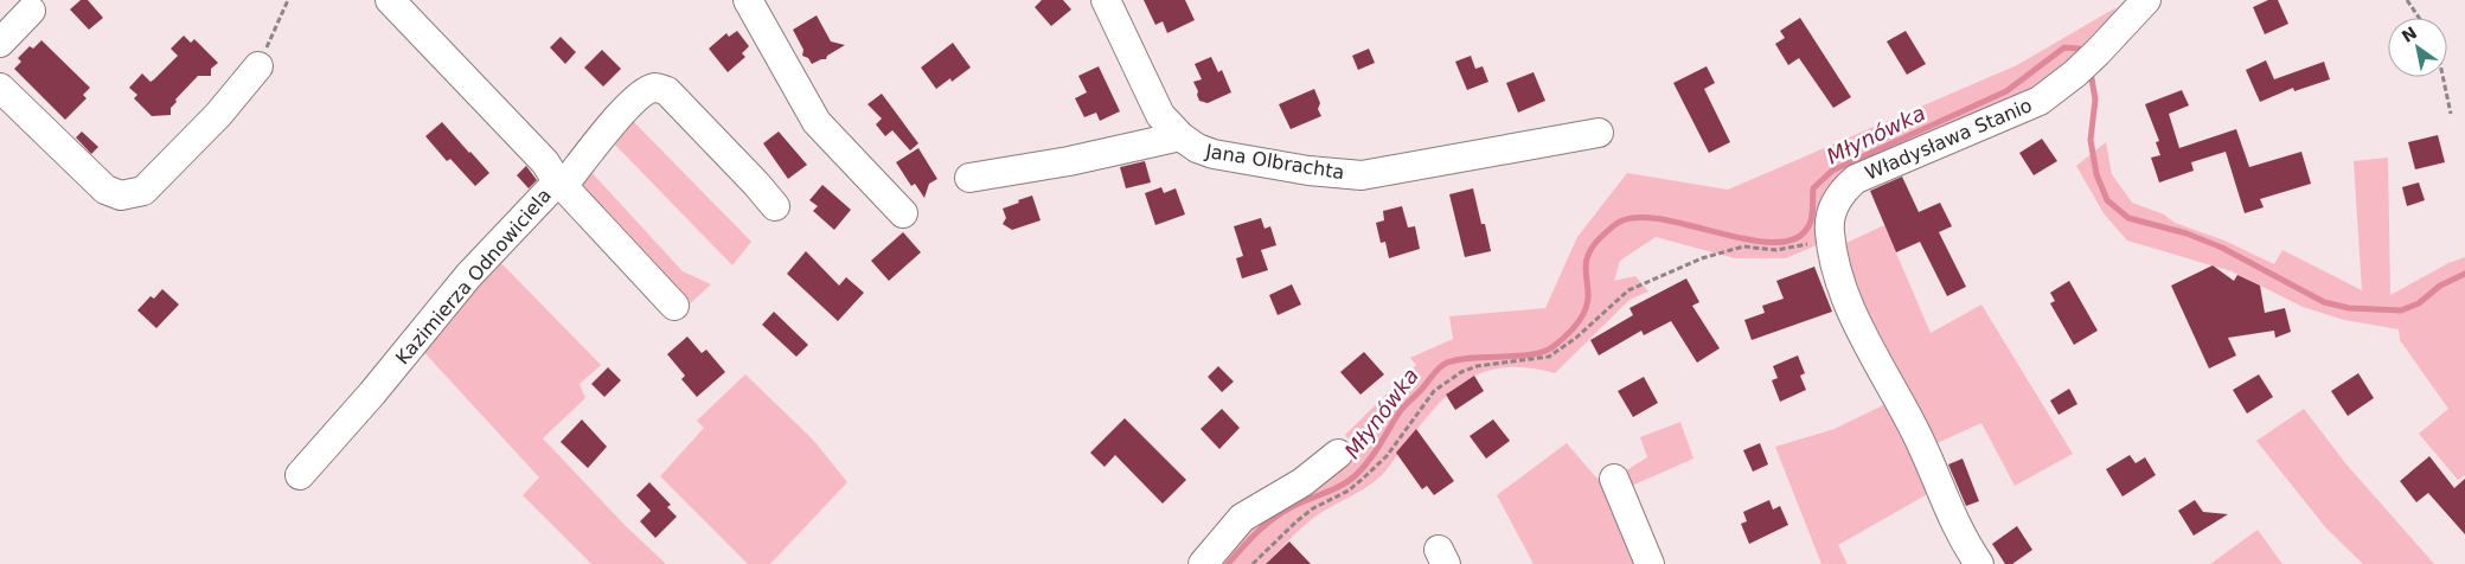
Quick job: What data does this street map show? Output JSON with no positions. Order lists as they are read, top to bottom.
{
  "streets": {
    "street": ["Władysława Stanio", "Jana Olbrachta", "Kazimierza Odnowiciela"]
  },
  "water": ["Młynówka"],
  "north": "top left"
}
